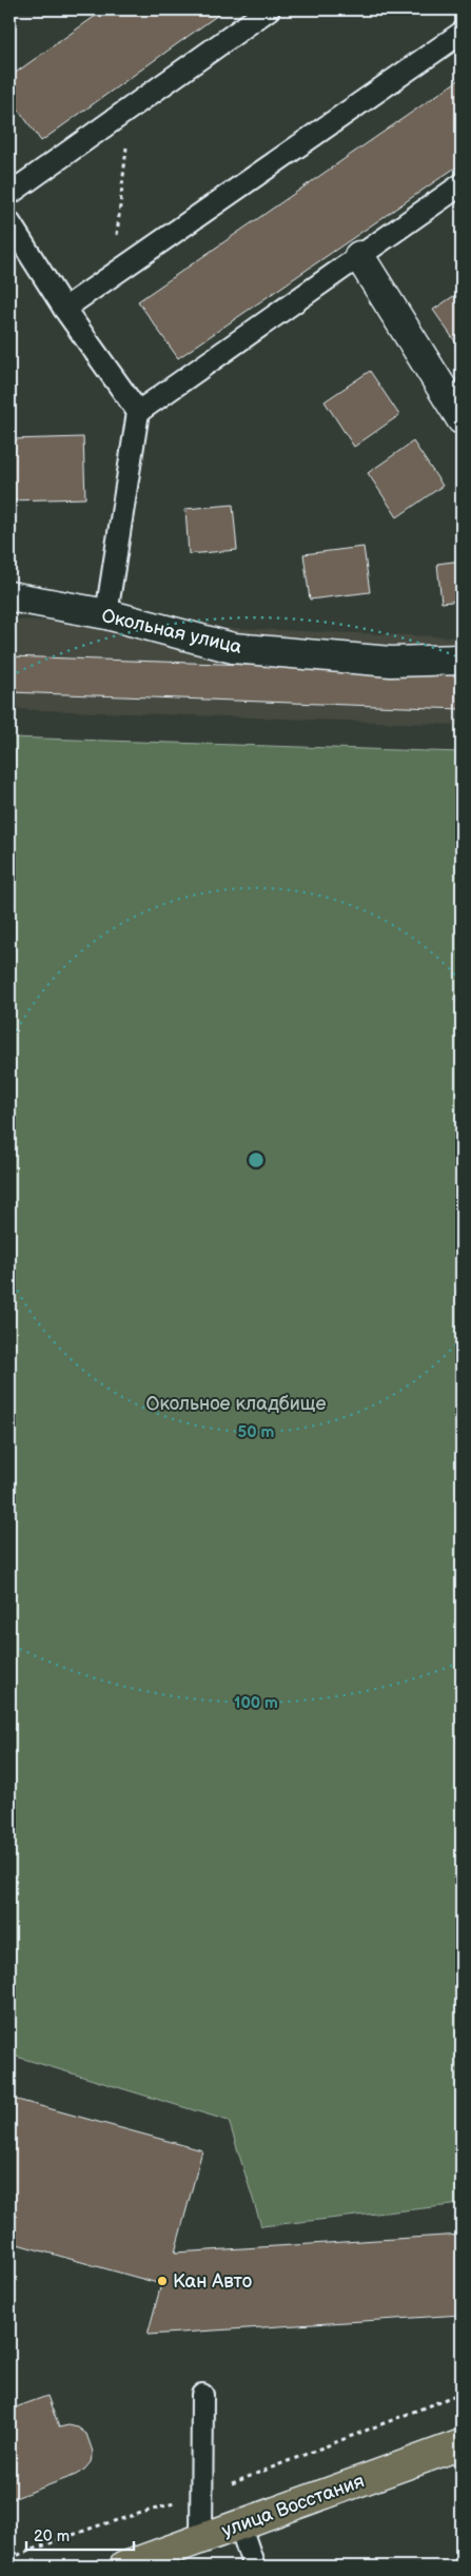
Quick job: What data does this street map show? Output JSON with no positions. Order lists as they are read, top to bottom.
{
  "streets": {
    "main road": ["улица Восстания"],
    "street": ["Окольная улица"]
  },
  "parks": ["Окольное кладбище"],
  "places": ["Кан Авто"],
  "scale_bar": "20 m",
  "rings": ["50 m", "100 m"]
}
